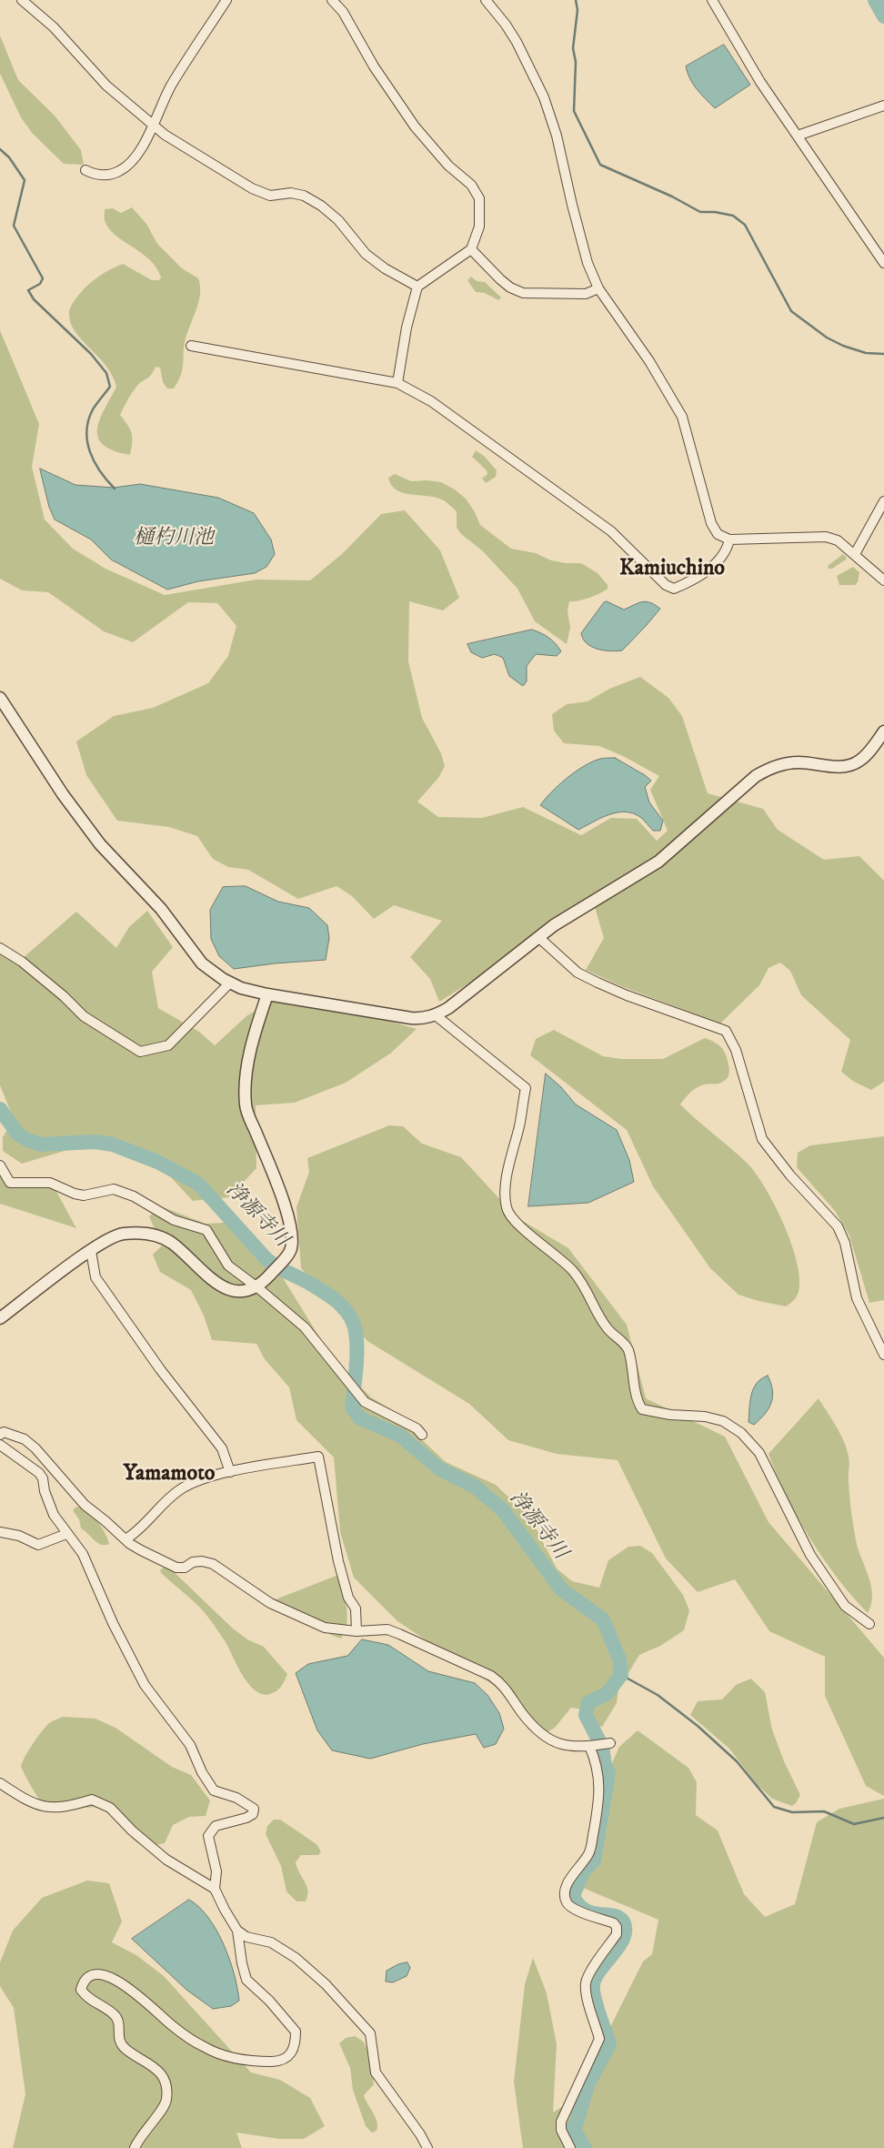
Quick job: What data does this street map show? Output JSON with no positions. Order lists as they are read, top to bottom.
{
  "districts": ["Kamiuchino", "Yamamoto"],
  "water": ["樋杓川池", "浄源寺川"]
}
